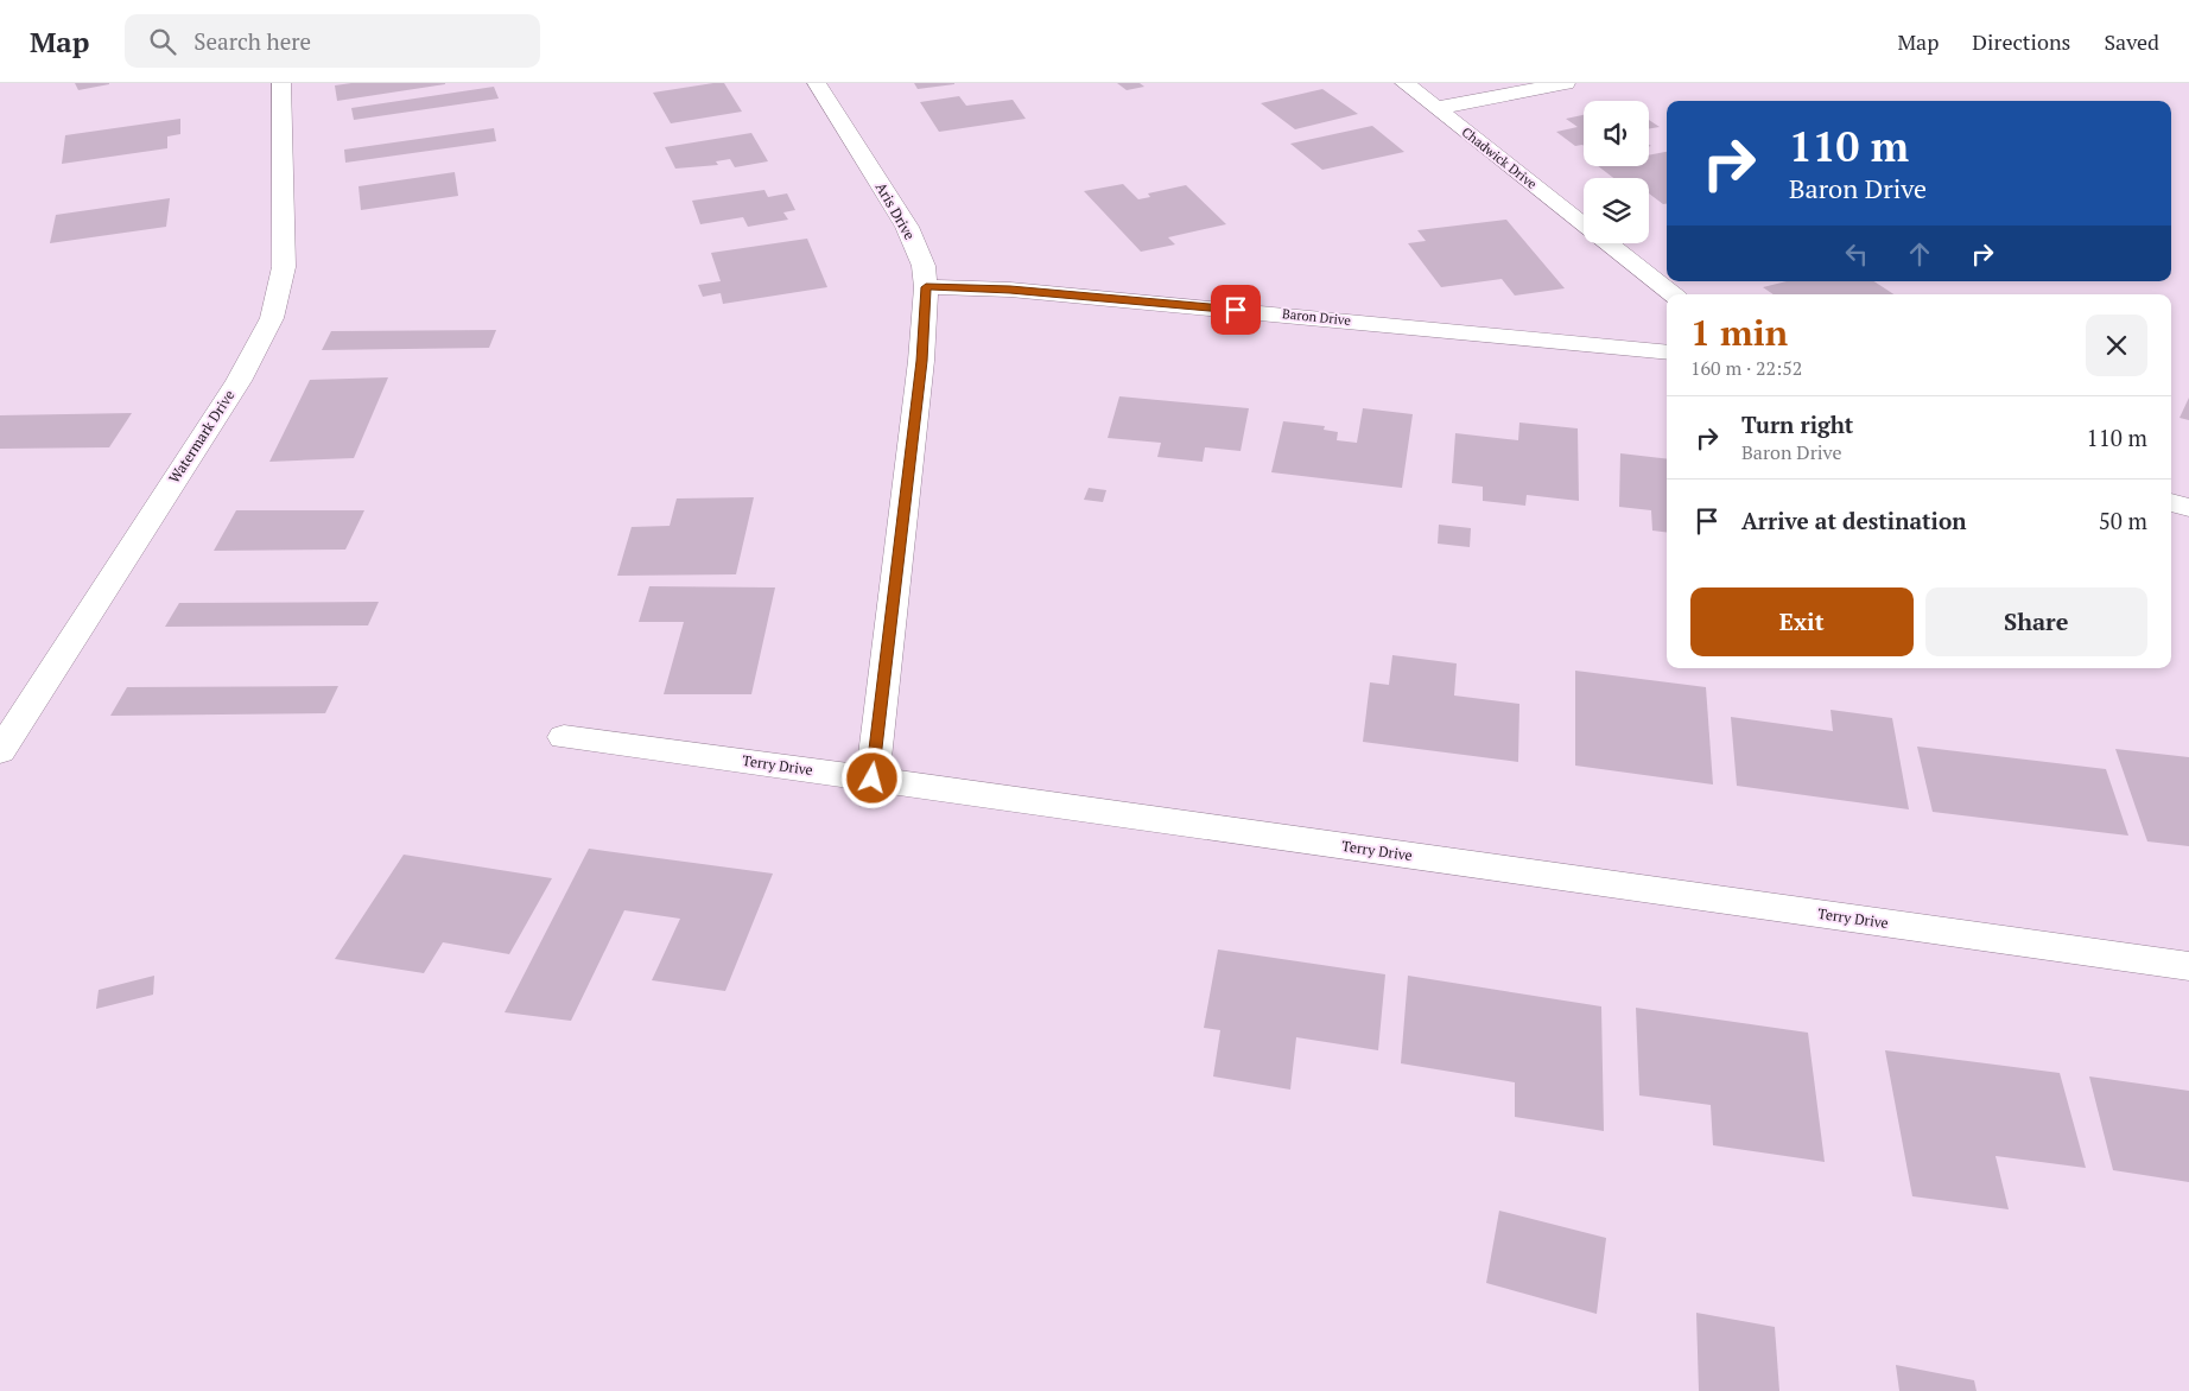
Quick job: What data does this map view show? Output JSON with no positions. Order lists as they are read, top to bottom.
{
  "streets": {
    "street": [
      "Chadwick Drive",
      "Aris Drive",
      "Baron Drive",
      "Watermark Drive",
      "Terry Drive"
    ]
  },
  "crossings": [
    ["Aris Drive", "Baron Drive"],
    ["Aris Drive", "Terry Drive"]
  ],
  "page": {
    "header": "Map",
    "search": "Search here",
    "nav": ["Map", "Directions", "Saved"],
    "turn": ["110 m", "Baron Drive"],
    "heading": ["1 min", "160 m · 22:52"],
    "list": [
      {
        "name": "Turn right",
        "note": "Baron Drive",
        "value": "110 m"
      },
      {
        "name": "Arrive at destination",
        "value": "50 m"
      }
    ],
    "buttons": ["Exit", "Share"]
  }
}
